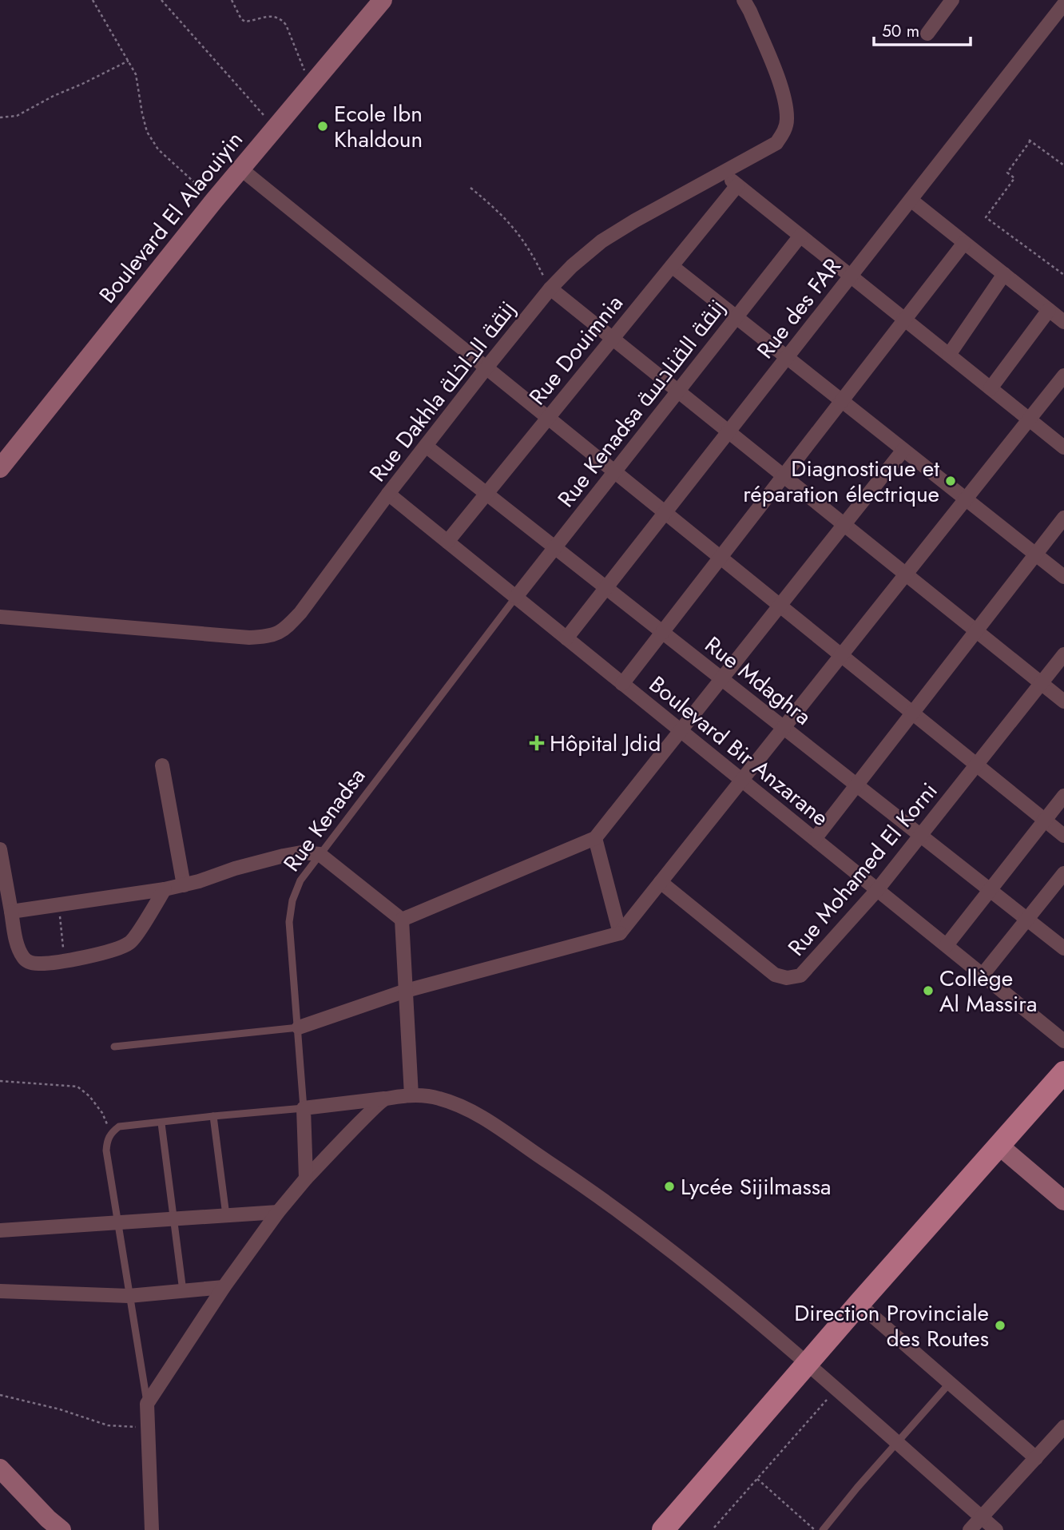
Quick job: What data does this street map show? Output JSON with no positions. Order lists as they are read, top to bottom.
{
  "streets": {
    "street": [
      "Boulevard El Alaouiyin",
      "Rue des FAR",
      "Rue Douimnia",
      "Rue Dakhla زنقة الداخلة",
      "Rue Kenadsa زنقة القنادسة",
      "Rue Mdaghra",
      "Boulevard Bir Anzarane",
      "Rue Mohamed El Korni"
    ],
    "lane": ["Rue Kenadsa"]
  },
  "crossings": [
    ["Rue des FAR", "Rue Mdaghra"],
    ["Rue des FAR", "Boulevard Bir Anzarane"],
    ["Rue Douimnia", "Rue Mdaghra"],
    ["Rue Douimnia", "Boulevard Bir Anzarane"],
    ["Rue Dakhla زنقة الداخلة", "Rue Mdaghra"],
    ["Rue Dakhla زنقة الداخلة", "Boulevard Bir Anzarane"],
    ["Rue Kenadsa زنقة القنادسة", "Rue Mdaghra"],
    ["Rue Kenadsa زنقة القنادسة", "Boulevard Bir Anzarane"],
    ["Rue Kenadsa زنقة القنادسة", "Rue Kenadsa"],
    ["Rue Mdaghra", "Rue Mohamed El Korni"],
    ["Boulevard Bir Anzarane", "Rue Kenadsa"],
    ["Boulevard Bir Anzarane", "Rue Mohamed El Korni"]
  ],
  "places": {
    "other": [
      "Ecole Ibn Khaldoun",
      "Diagnostique et réparation électrique",
      "Collège Al Massira",
      "Lycée Sijilmassa",
      "Direction Provinciale des Routes"
    ],
    "health": ["Hôpital Jdid"]
  },
  "scale_bar": "50 m"
}
